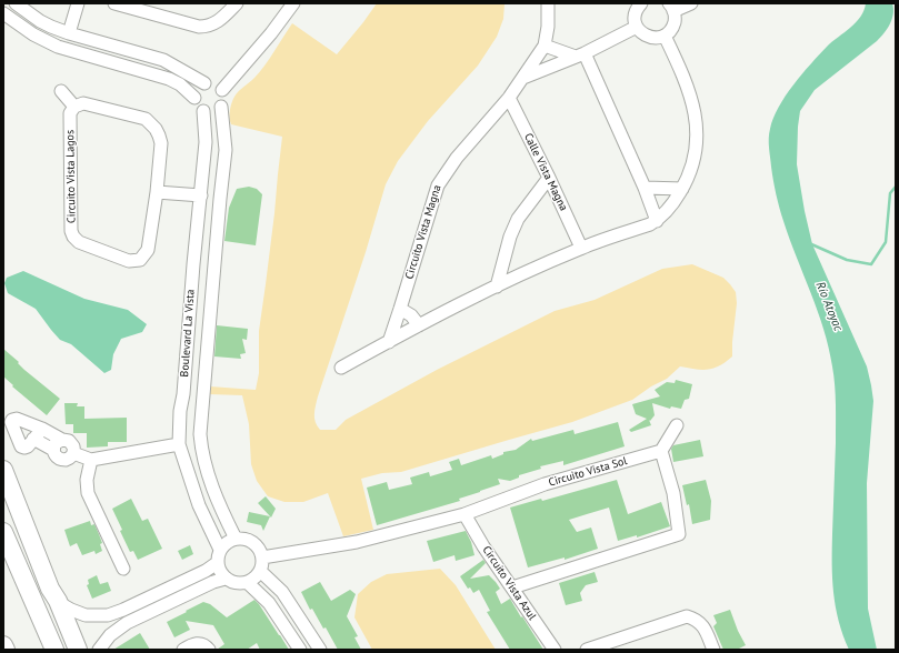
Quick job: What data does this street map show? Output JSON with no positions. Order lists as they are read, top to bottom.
{
  "streets": {
    "street": [
      "Calle Vista Magna",
      "Circuito Vista Lagos",
      "Circuito Vista Magna",
      "Boulevard La Vista",
      "Circuito Vista Sol",
      "Circuito Vista Azul"
    ]
  },
  "crossings": [
    ["Calle Vista Magna", "Circuito Vista Magna"],
    ["Boulevard La Vista", "Circuito Vista Sol"],
    ["Circuito Vista Sol", "Circuito Vista Azul"]
  ],
  "water": ["Río Atoyac"]
}
